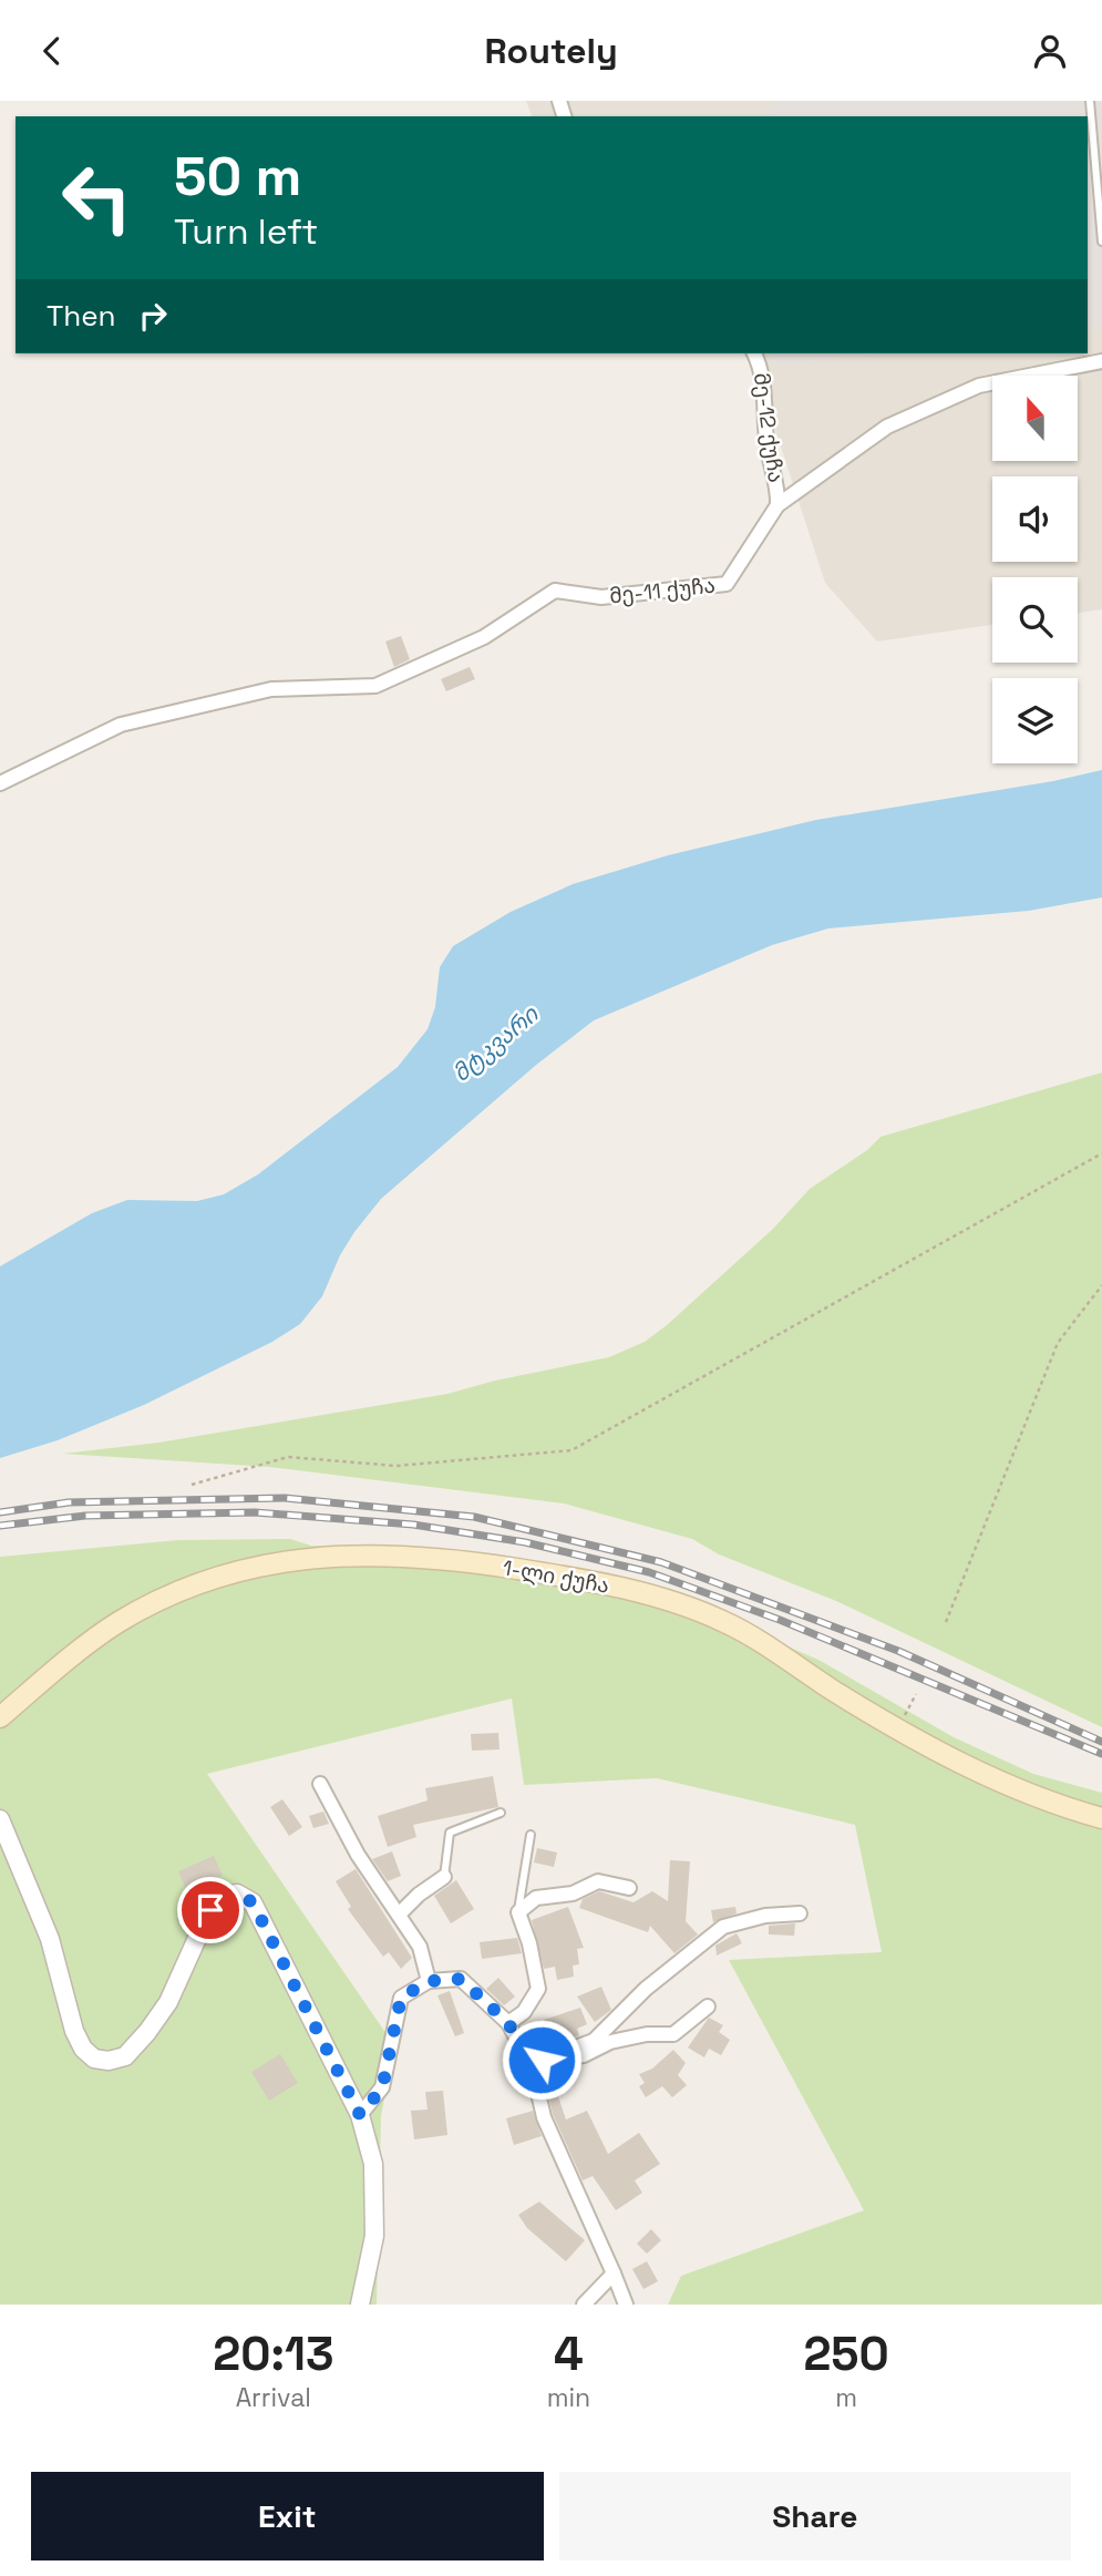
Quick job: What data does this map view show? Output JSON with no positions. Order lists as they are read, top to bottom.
{
  "streets": {
    "main road": ["1-ლი ქუჩა"],
    "street": ["მე-12 ქუჩა", "მე-11 ქუჩა"]
  },
  "crossings": [
    ["მე-12 ქუჩა", "მე-11 ქუჩა"]
  ],
  "water": ["მტკვარი"],
  "north": "top",
  "page": {
    "header": "Routely",
    "turn": ["50 m", "Turn left"],
    "then": "Then",
    "eta": [
      "20:13",
      "Arrival",
      "4",
      "min",
      "250",
      "m"
    ],
    "buttons": ["Exit", "Share"]
  }
}
